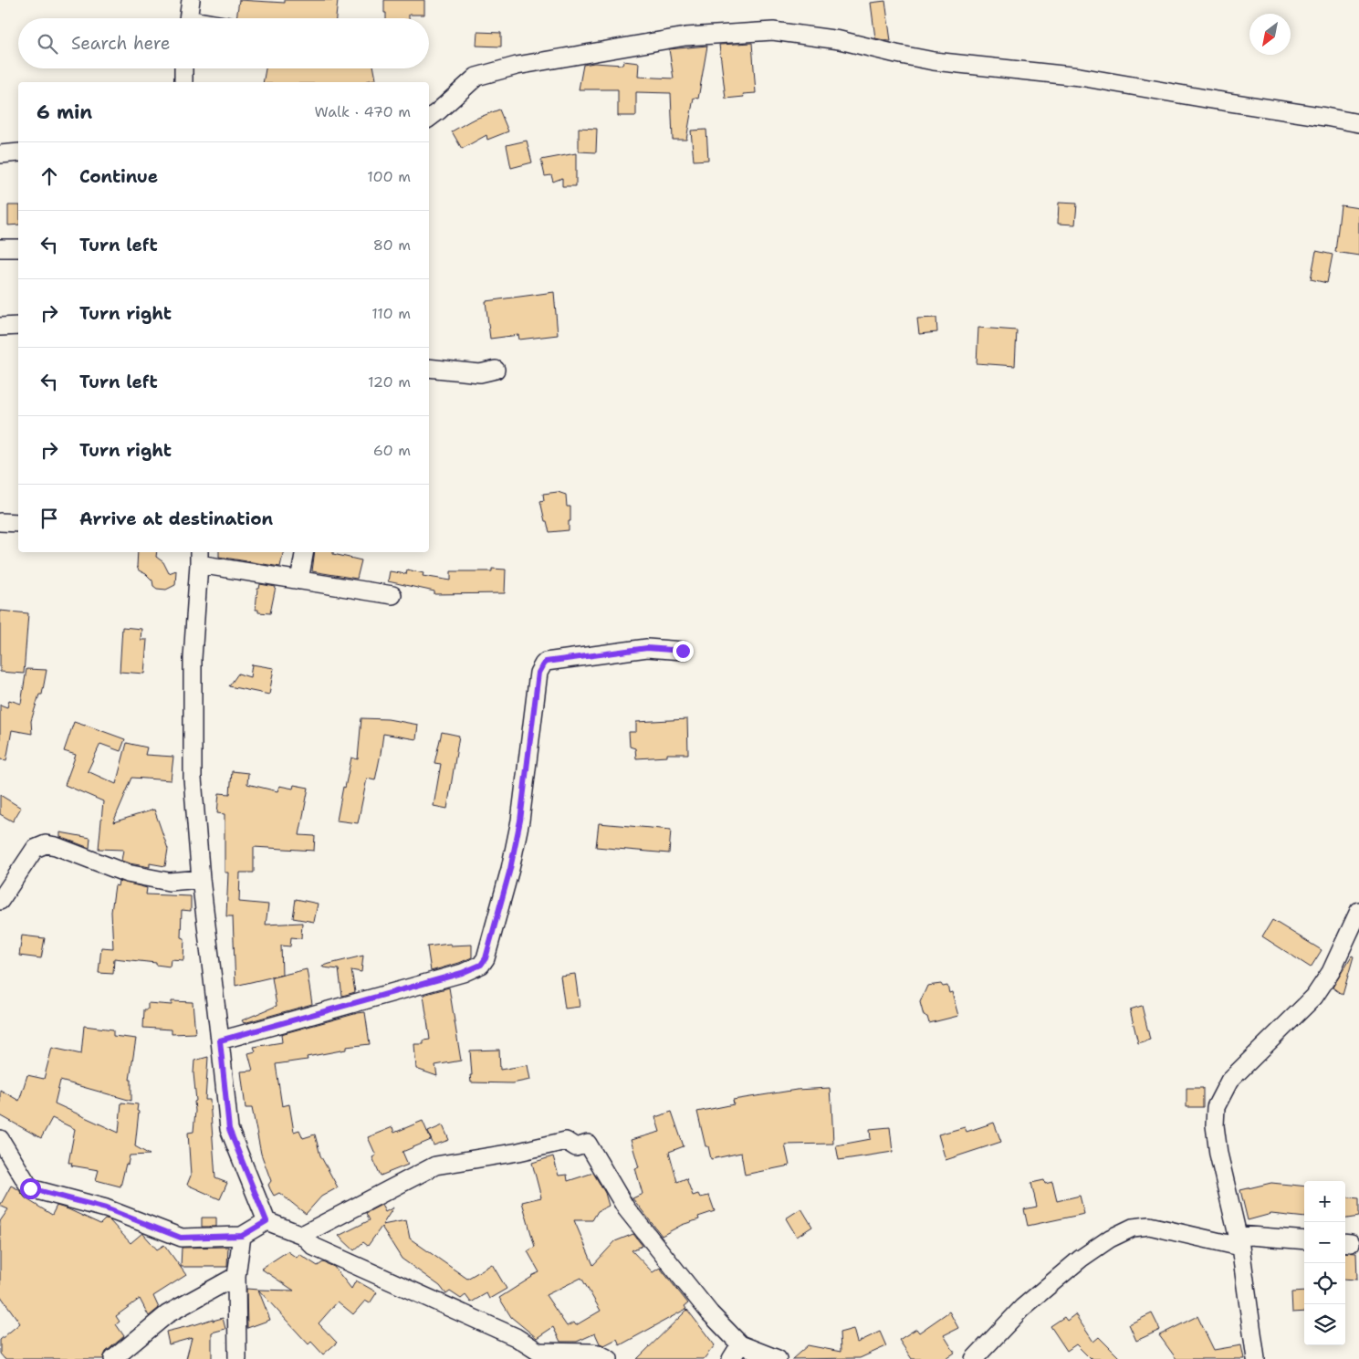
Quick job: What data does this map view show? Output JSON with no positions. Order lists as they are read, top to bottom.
{
  "north": "bottom left",
  "page": {
    "search": "Search here",
    "heading": ["6 min", "Walk · 470 m"],
    "list": [
      ["Continue", "100 m"],
      ["Turn left", "80 m"],
      ["Turn right", "110 m"],
      ["Turn left", "120 m"],
      ["Turn right", "60 m"],
      "Arrive at destination"
    ],
    "map_buttons": ["+", "−"]
  }
}
